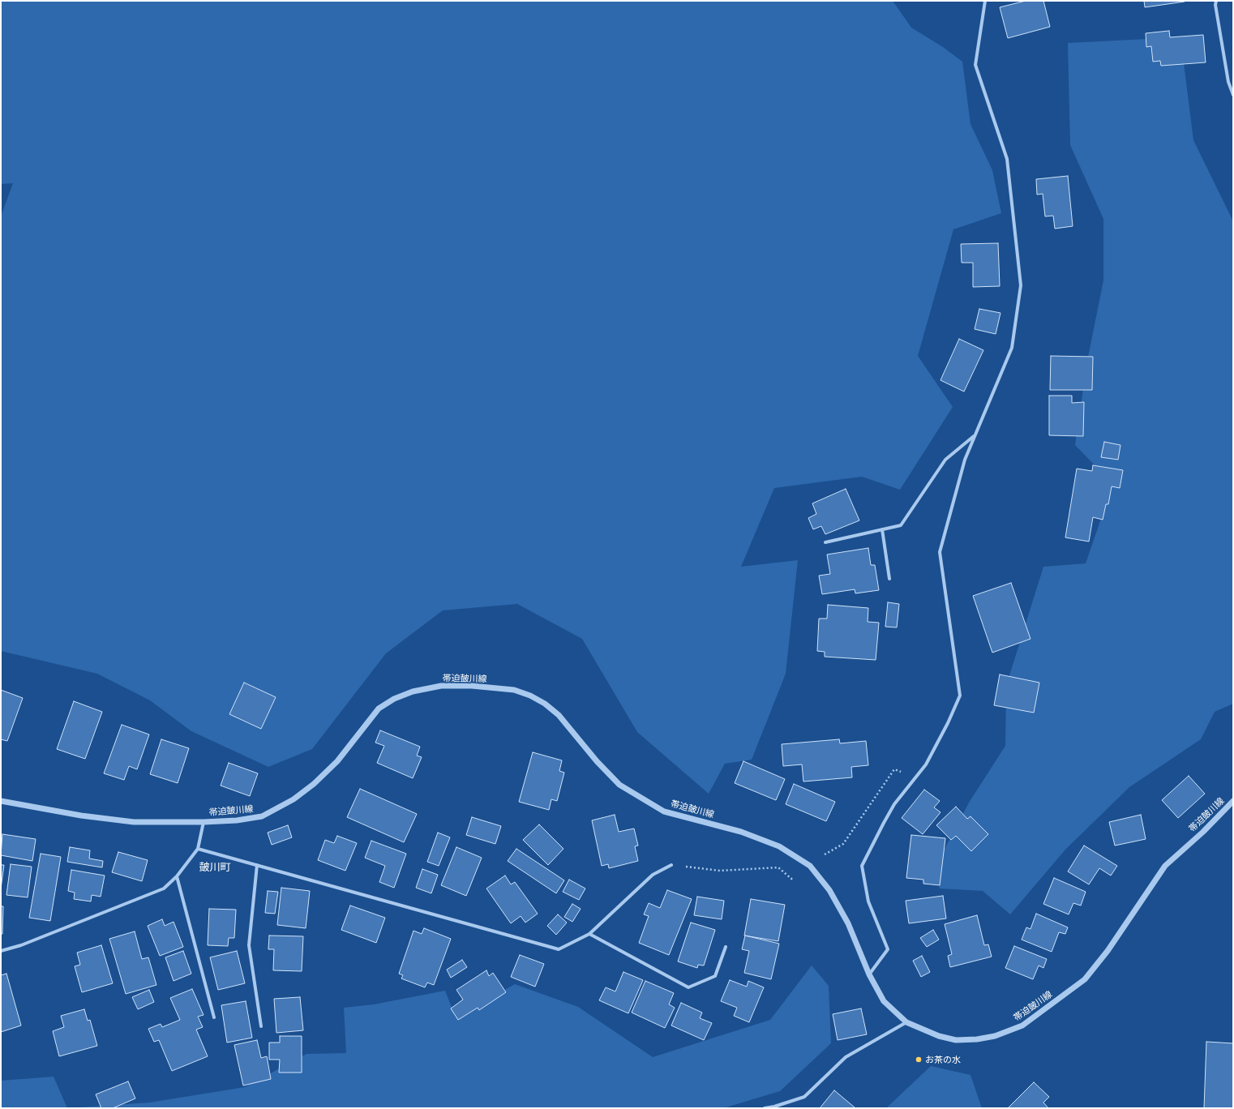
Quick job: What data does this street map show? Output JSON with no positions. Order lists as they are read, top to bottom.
{
  "streets": {
    "street": ["帯迫皷川線"]
  },
  "districts": ["皷川町"],
  "places": ["お茶の水"]
}
